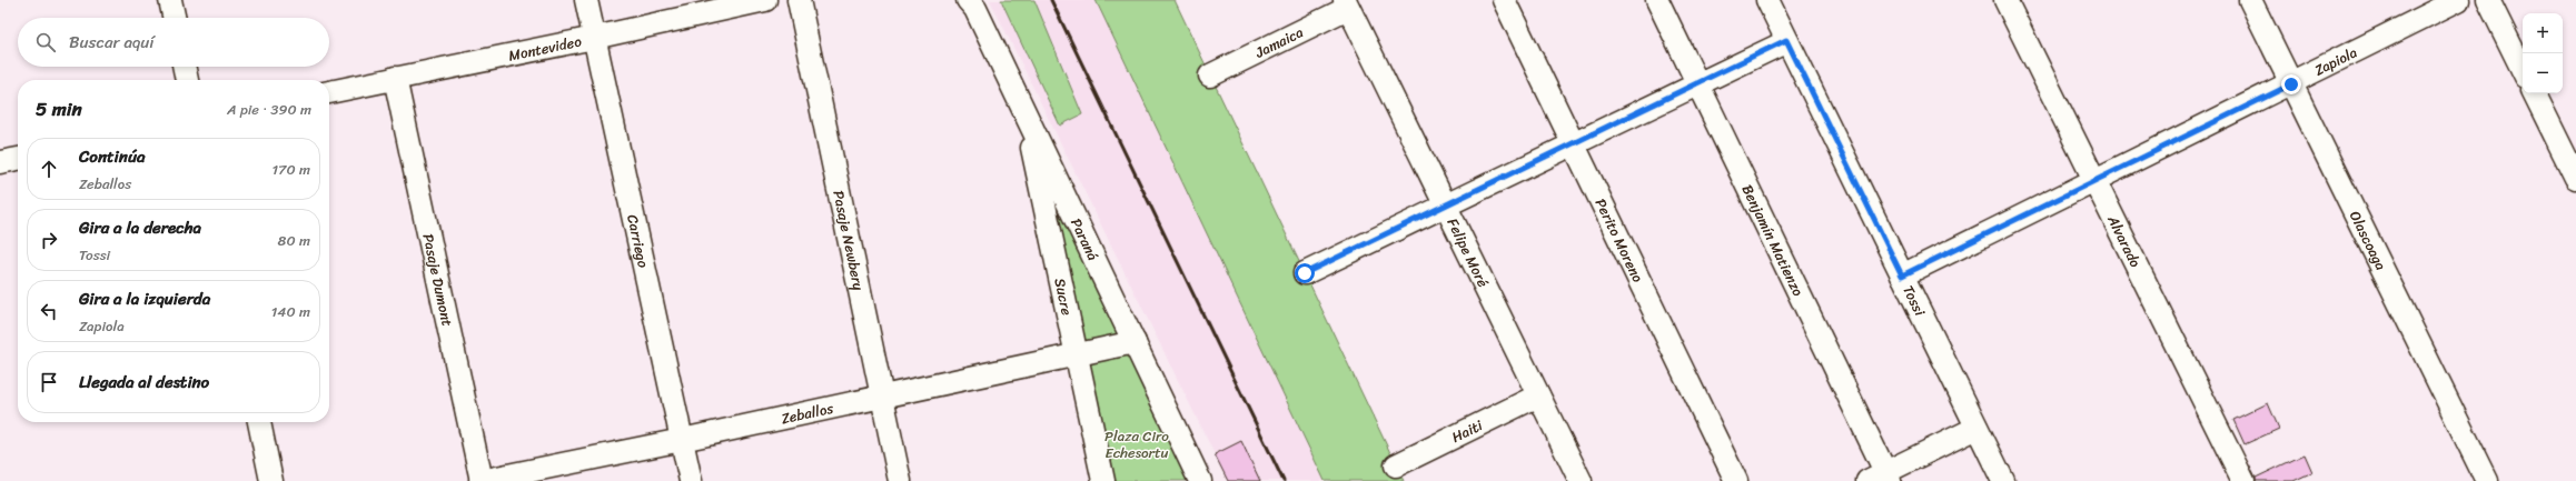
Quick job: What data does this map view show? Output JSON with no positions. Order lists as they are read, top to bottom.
{
  "streets": {
    "street": [
      "Jamaica",
      "Montevideo",
      "Zapiola",
      "Paraná",
      "Carriego",
      "Pasaje Newbery",
      "Benjamín Matienzo",
      "Alvarado",
      "Olascoaga",
      "Perito Moreno",
      "Felipe Moré",
      "Pasaje Dumont",
      "Sucre",
      "Tossi",
      "Zeballos",
      "Haiti"
    ]
  },
  "crossings": [
    ["Jamaica", "Felipe Moré"],
    ["Montevideo", "Carriego"],
    ["Montevideo", "Pasaje Dumont"],
    ["Zapiola", "Alvarado"],
    ["Zapiola", "Olascoaga"],
    ["Zapiola", "Tossi"],
    ["Paraná", "Sucre"],
    ["Paraná", "Zeballos"],
    ["Carriego", "Zeballos"],
    ["Pasaje Newbery", "Zeballos"],
    ["Felipe Moré", "Haiti"],
    ["Pasaje Dumont", "Zeballos"],
    ["Sucre", "Zeballos"]
  ],
  "parks": ["Plaza Ciro Echesortu"],
  "page": {
    "map_buttons": ["+", "−"],
    "search": "Buscar aquí",
    "heading": ["5 min", "A pie · 390 m"],
    "list": [
      ["Continúa", "Zeballos", "170 m"],
      ["Gira a la derecha", "Tossi", "80 m"],
      ["Gira a la izquierda", "Zapiola", "140 m"],
      "Llegada al destino"
    ]
  }
}
